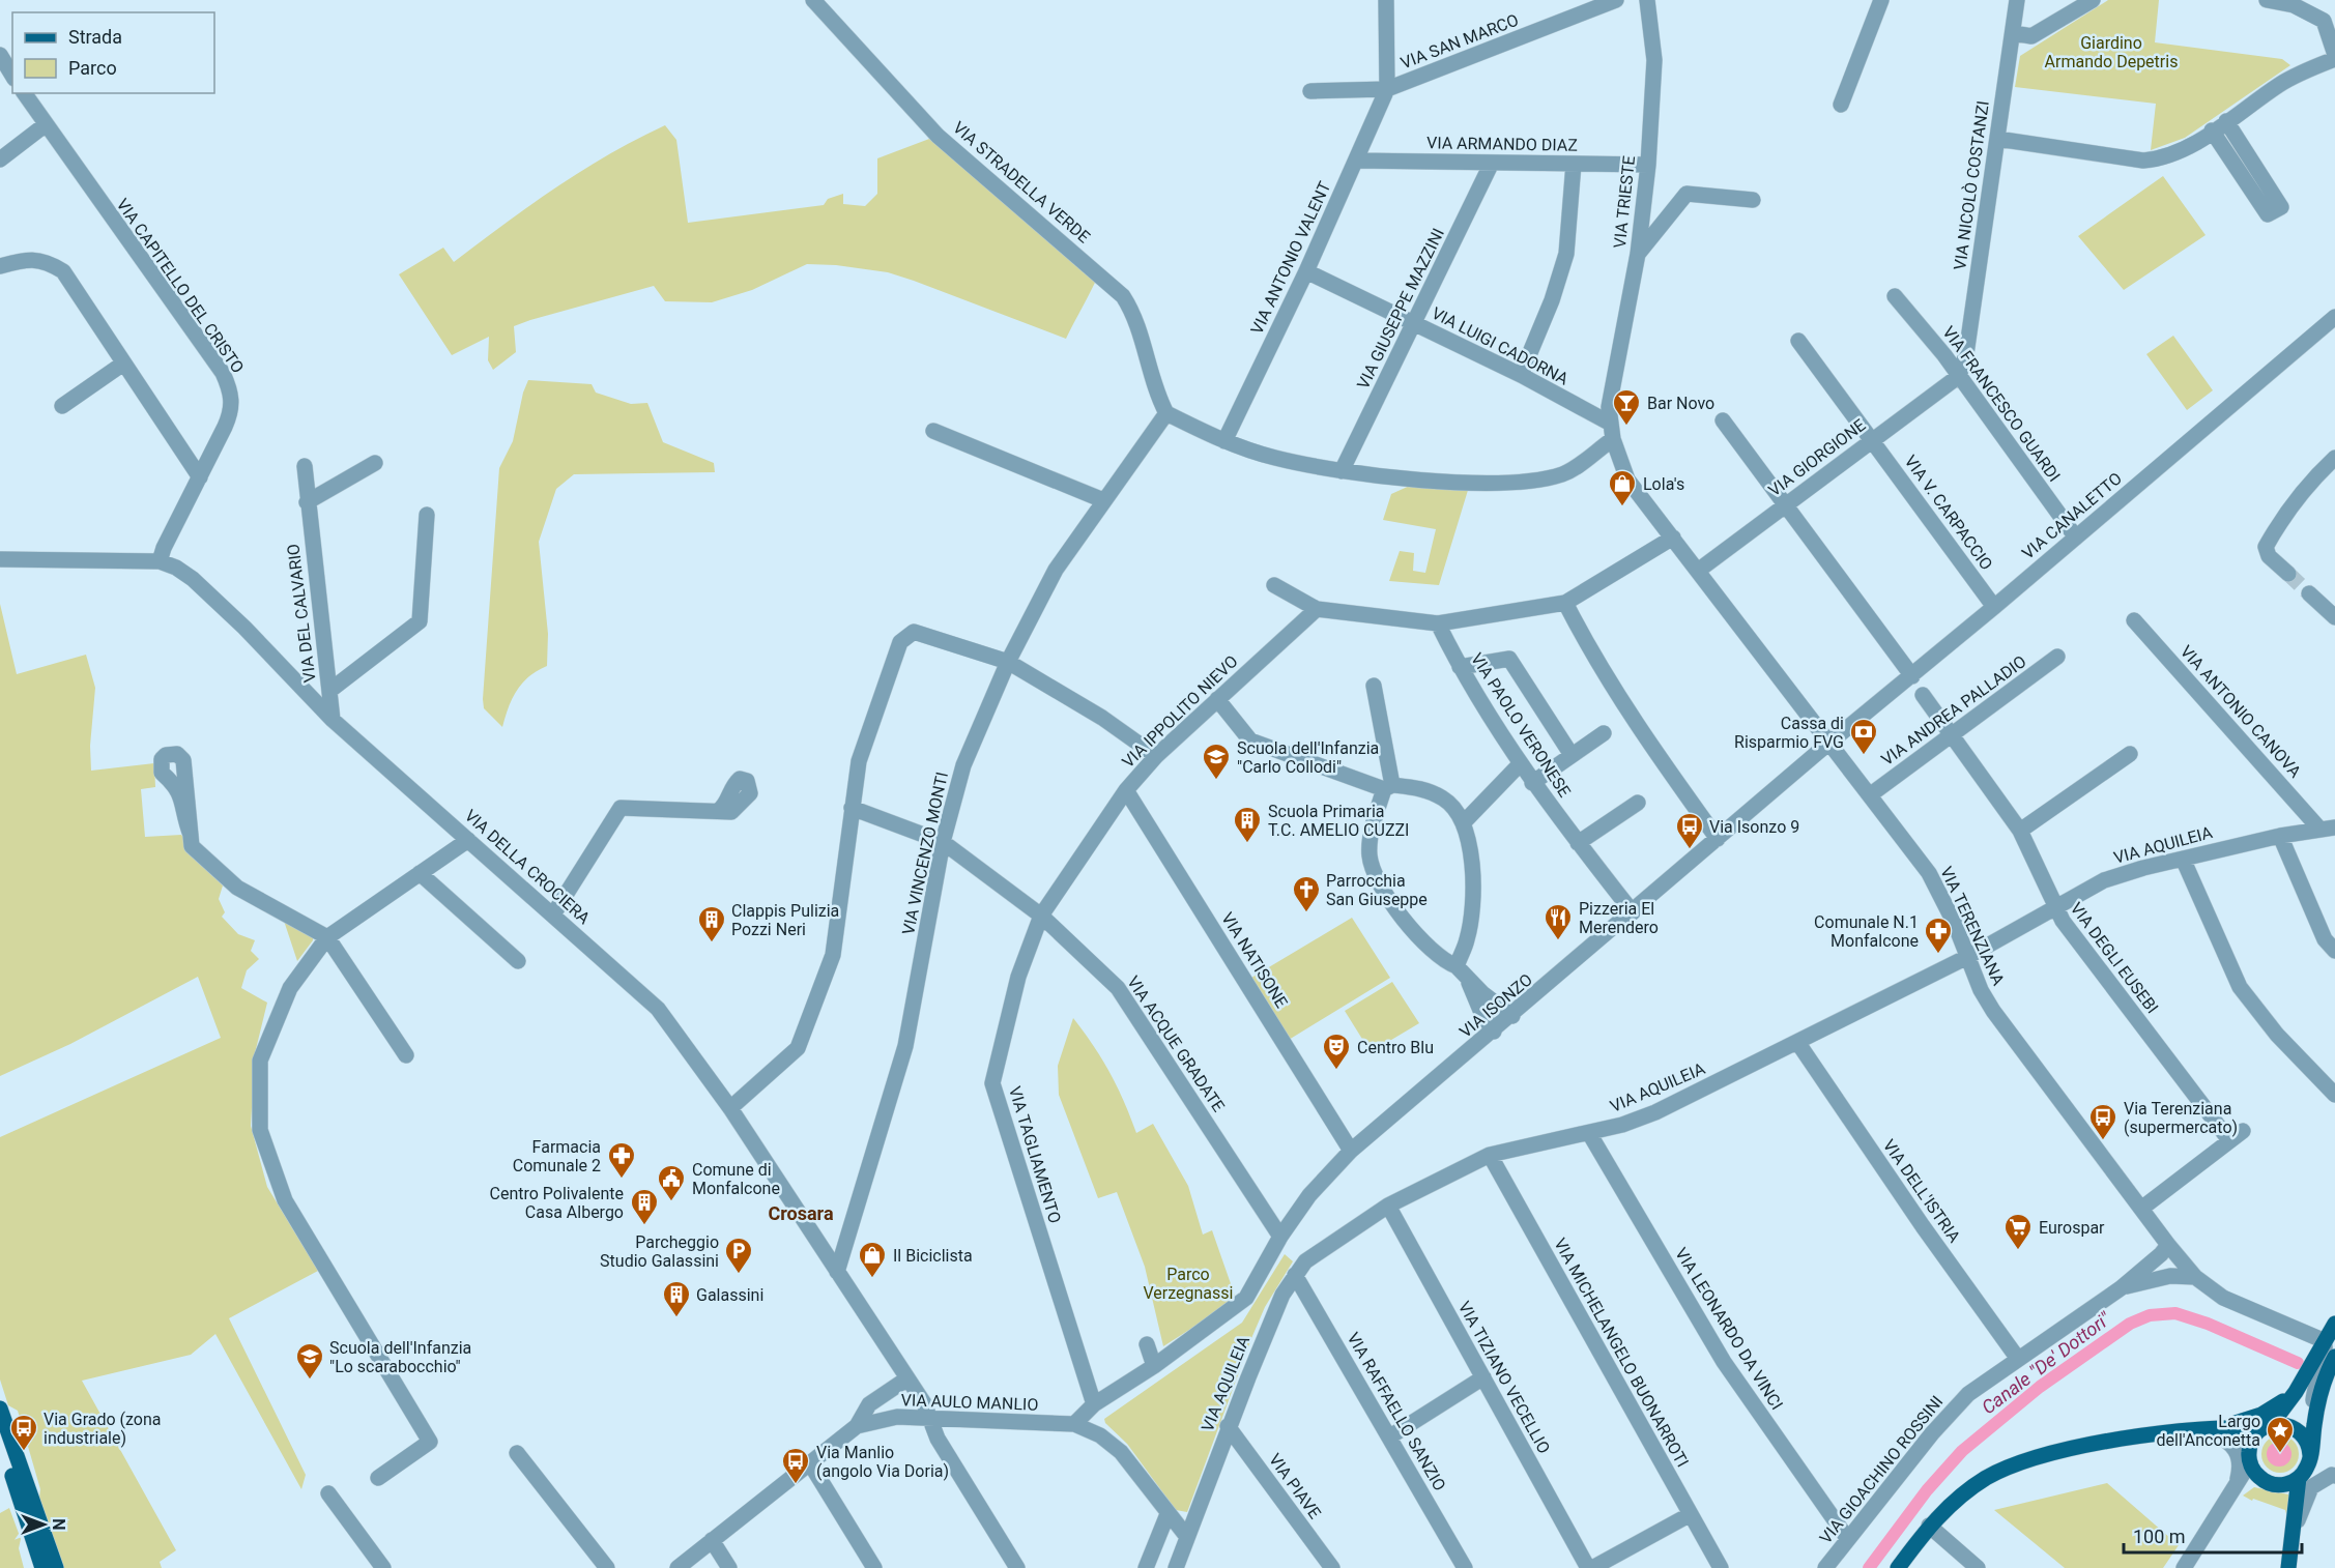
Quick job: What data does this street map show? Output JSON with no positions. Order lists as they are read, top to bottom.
{
  "streets": {
    "street": [
      "VIA SAN MARCO",
      "VIA ARMANDO DIAZ",
      "VIA STRADELLA VERDE",
      "VIA NICOLÒ COSTANZI",
      "VIA TRIESTE",
      "VIA ANTONIO VALENT",
      "VIA CAPITELLO DEL CRISTO",
      "VIA GIUSEPPE MAZZINI",
      "VIA LUIGI CADORNA",
      "VIA FRANCESCO GUARDI",
      "VIA GIORGIONE",
      "VIA V. CARPACCIO",
      "VIA CANALETTO",
      "VIA DEL CALVARIO",
      "VIA ANDREA PALLADIO",
      "VIA IPPOLITO NIEVO",
      "VIA ANTONIO CANOVA",
      "VIA PAOLO VERONESE",
      "VIA AQUILEIA",
      "VIA VINCENZO MONTI",
      "VIA DELLA CROCIERA",
      "VIA TERENZIANA",
      "VIA DEGLI EUSEBI",
      "VIA NATISONE",
      "VIA ISONZO",
      "VIA ACQUE GRADATE",
      "VIA TAGLIAMENTO",
      "VIA DELL'ISTRIA",
      "VIA LEONARDO DA VINCI",
      "VIA MICHELANGELO BUONARROTI",
      "VIA TIZIANO VECELLIO",
      "VIA AULO MANLIO",
      "VIA RAFFAELLO SANZIO",
      "VIA GIOACHINO ROSSINI",
      "VIA PIAVE"
    ]
  },
  "crossings": [
    ["VIA SAN MARCO", "VIA ANTONIO VALENT"],
    ["VIA ARMANDO DIAZ", "VIA TRIESTE"],
    ["VIA ARMANDO DIAZ", "VIA ANTONIO VALENT"],
    ["VIA ARMANDO DIAZ", "VIA GIUSEPPE MAZZINI"],
    ["VIA STRADELLA VERDE", "VIA VINCENZO MONTI"],
    ["VIA NICOLÒ COSTANZI", "VIA FRANCESCO GUARDI"],
    ["VIA NICOLÒ COSTANZI", "VIA GIORGIONE"],
    ["VIA TRIESTE", "VIA LUIGI CADORNA"],
    ["VIA TRIESTE", "VIA TERENZIANA"],
    ["VIA ANTONIO VALENT", "VIA LUIGI CADORNA"],
    ["VIA CAPITELLO DEL CRISTO", "VIA DELLA CROCIERA"],
    ["VIA GIUSEPPE MAZZINI", "VIA LUIGI CADORNA"],
    ["VIA LUIGI CADORNA", "VIA TERENZIANA"],
    ["VIA FRANCESCO GUARDI", "VIA GIORGIONE"],
    ["VIA FRANCESCO GUARDI", "VIA CANALETTO"],
    ["VIA GIORGIONE", "VIA V. CARPACCIO"],
    ["VIA GIORGIONE", "VIA TERENZIANA"],
    ["VIA V. CARPACCIO", "VIA CANALETTO"],
    ["VIA CANALETTO", "VIA TERENZIANA"],
    ["VIA CANALETTO", "VIA ISONZO"],
    ["VIA DEL CALVARIO", "VIA DELLA CROCIERA"],
    ["VIA ANDREA PALLADIO", "VIA TERENZIANA"],
    ["VIA ANDREA PALLADIO", "VIA DEGLI EUSEBI"],
    ["VIA IPPOLITO NIEVO", "VIA NATISONE"],
    ["VIA IPPOLITO NIEVO", "VIA ACQUE GRADATE"],
    ["VIA IPPOLITO NIEVO", "VIA TAGLIAMENTO"],
    ["VIA ANTONIO CANOVA", "VIA AQUILEIA"],
    ["VIA PAOLO VERONESE", "VIA ISONZO"],
    ["VIA AQUILEIA", "VIA TERENZIANA"],
    ["VIA AQUILEIA", "VIA DEGLI EUSEBI"],
    ["VIA AQUILEIA", "VIA DELL'ISTRIA"],
    ["VIA AQUILEIA", "VIA LEONARDO DA VINCI"],
    ["VIA AQUILEIA", "VIA MICHELANGELO BUONARROTI"],
    ["VIA AQUILEIA", "VIA TIZIANO VECELLIO"],
    ["VIA AQUILEIA", "VIA AULO MANLIO"],
    ["VIA AQUILEIA", "VIA RAFFAELLO SANZIO"],
    ["VIA AQUILEIA", "VIA PIAVE"],
    ["VIA VINCENZO MONTI", "VIA DELLA CROCIERA"],
    ["VIA VINCENZO MONTI", "VIA ACQUE GRADATE"],
    ["VIA DELLA CROCIERA", "VIA AULO MANLIO"],
    ["VIA TERENZIANA", "VIA DEGLI EUSEBI"],
    ["VIA TERENZIANA", "VIA ISONZO"],
    ["VIA TERENZIANA", "VIA GIOACHINO ROSSINI"],
    ["VIA NATISONE", "VIA ISONZO"],
    ["VIA ISONZO", "VIA ACQUE GRADATE"],
    ["VIA ISONZO", "VIA TAGLIAMENTO"],
    ["VIA ISONZO", "VIA AULO MANLIO"],
    ["VIA ACQUE GRADATE", "VIA TAGLIAMENTO"],
    ["VIA DELL'ISTRIA", "VIA GIOACHINO ROSSINI"],
    ["VIA LEONARDO DA VINCI", "VIA GIOACHINO ROSSINI"]
  ],
  "districts": ["Crosara"],
  "water": ["Canale \"De' Dottori\""],
  "parks": ["Giardino Armando Depetris", "Parco Verzegnassi"],
  "places": {
    "bar": ["Bar Novo"],
    "shop": ["Lola's", "Il Biciclista"],
    "bank": ["Cassa di Risparmio FVG"],
    "school or university": ["Scuola dell'Infanzia \"Carlo Collodi\"", "Scuola dell'Infanzia \"Lo scarabocchio\""],
    "building": [
      "Scuola Primaria T.C. AMELIO CUZZI",
      "Clappis Pulizia Pozzi Neri",
      "Centro Polivalente Casa Albergo",
      "Galassini"
    ],
    "bus stop": [
      "Via Isonzo 9",
      "Via Terenziana (supermercato)",
      "Via Grado (zona industriale)",
      "Via Manlio (angolo Via Doria)"
    ],
    "church": ["Parrocchia San Giuseppe"],
    "restaurant": ["Pizzeria El Merendero"],
    "pharmacy": ["Comunale N.1 Monfalcone", "Farmacia Comunale 2"],
    "theatre": ["Centro Blu"],
    "public building": ["Comune di Monfalcone"],
    "supermarket": ["Eurospar"],
    "parking": ["Parcheggio Studio Galassini"],
    "place": ["Largo dell'Anconetta"]
  },
  "legend": ["Strada", "Parco"],
  "scale_bar": "100 m",
  "north": "right"
}
